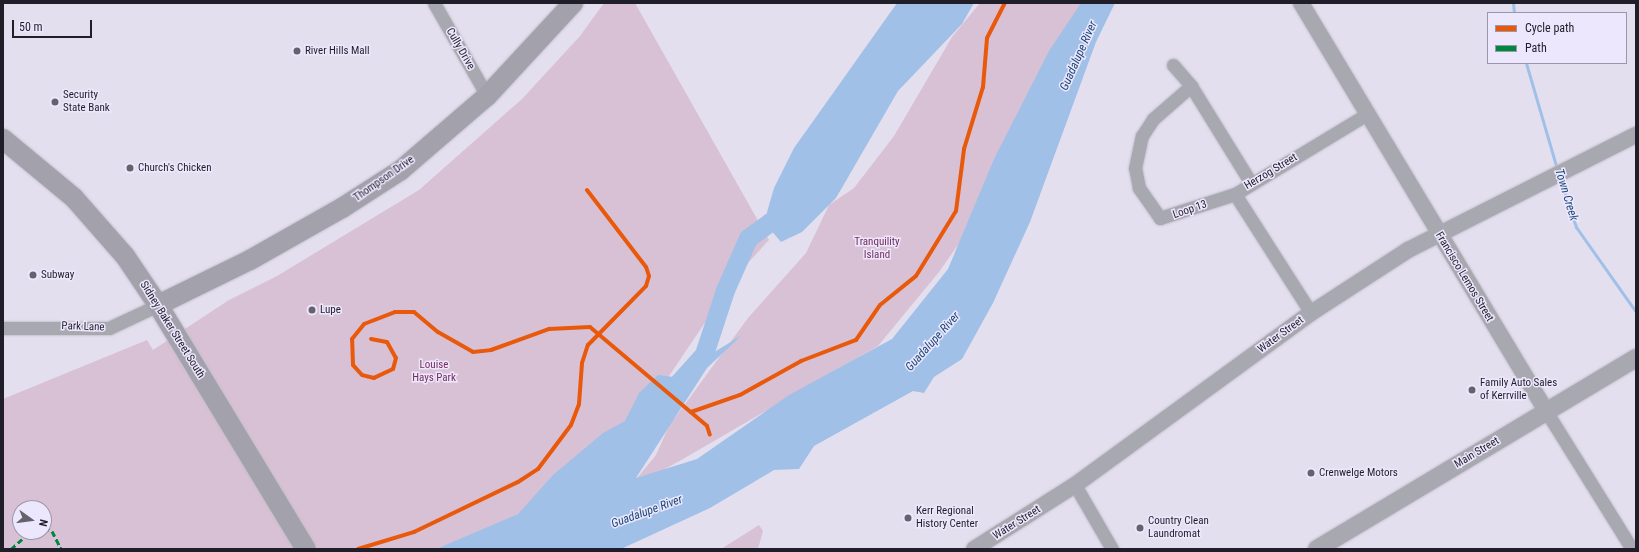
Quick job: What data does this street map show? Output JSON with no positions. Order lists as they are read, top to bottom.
{
  "streets": {
    "main road": ["Thompson Drive", "Sidney Baker Street South", "Main Street"],
    "street": [
      "Cully Drive",
      "Herzog Street",
      "Loop 13",
      "Francisco Lemos Street",
      "Park Lane",
      "Water Street"
    ]
  },
  "crossings": [
    ["Cully Drive", "Thompson Drive"],
    ["Herzog Street", "Loop 13"],
    ["Herzog Street", "Francisco Lemos Street"],
    ["Herzog Street", "Water Street"],
    ["Thompson Drive", "Park Lane"],
    ["Thompson Drive", "Sidney Baker Street South"],
    ["Francisco Lemos Street", "Water Street"],
    ["Francisco Lemos Street", "Main Street"],
    ["Park Lane", "Sidney Baker Street South"]
  ],
  "water": ["Guadalupe River", "Town Creek"],
  "parks": ["Tranquility Island", "Louise Hays Park"],
  "places": [
    "River Hills Mall",
    "Security State Bank",
    "Church's Chicken",
    "Subway",
    "Lupe",
    "Family Auto Sales of Kerrville",
    "Crenwelge Motors",
    "Kerr Regional History Center",
    "Country Clean Laundromat"
  ],
  "legend": ["Cycle path", "Path"],
  "scale_bar": "50 m",
  "north": "right"
}
